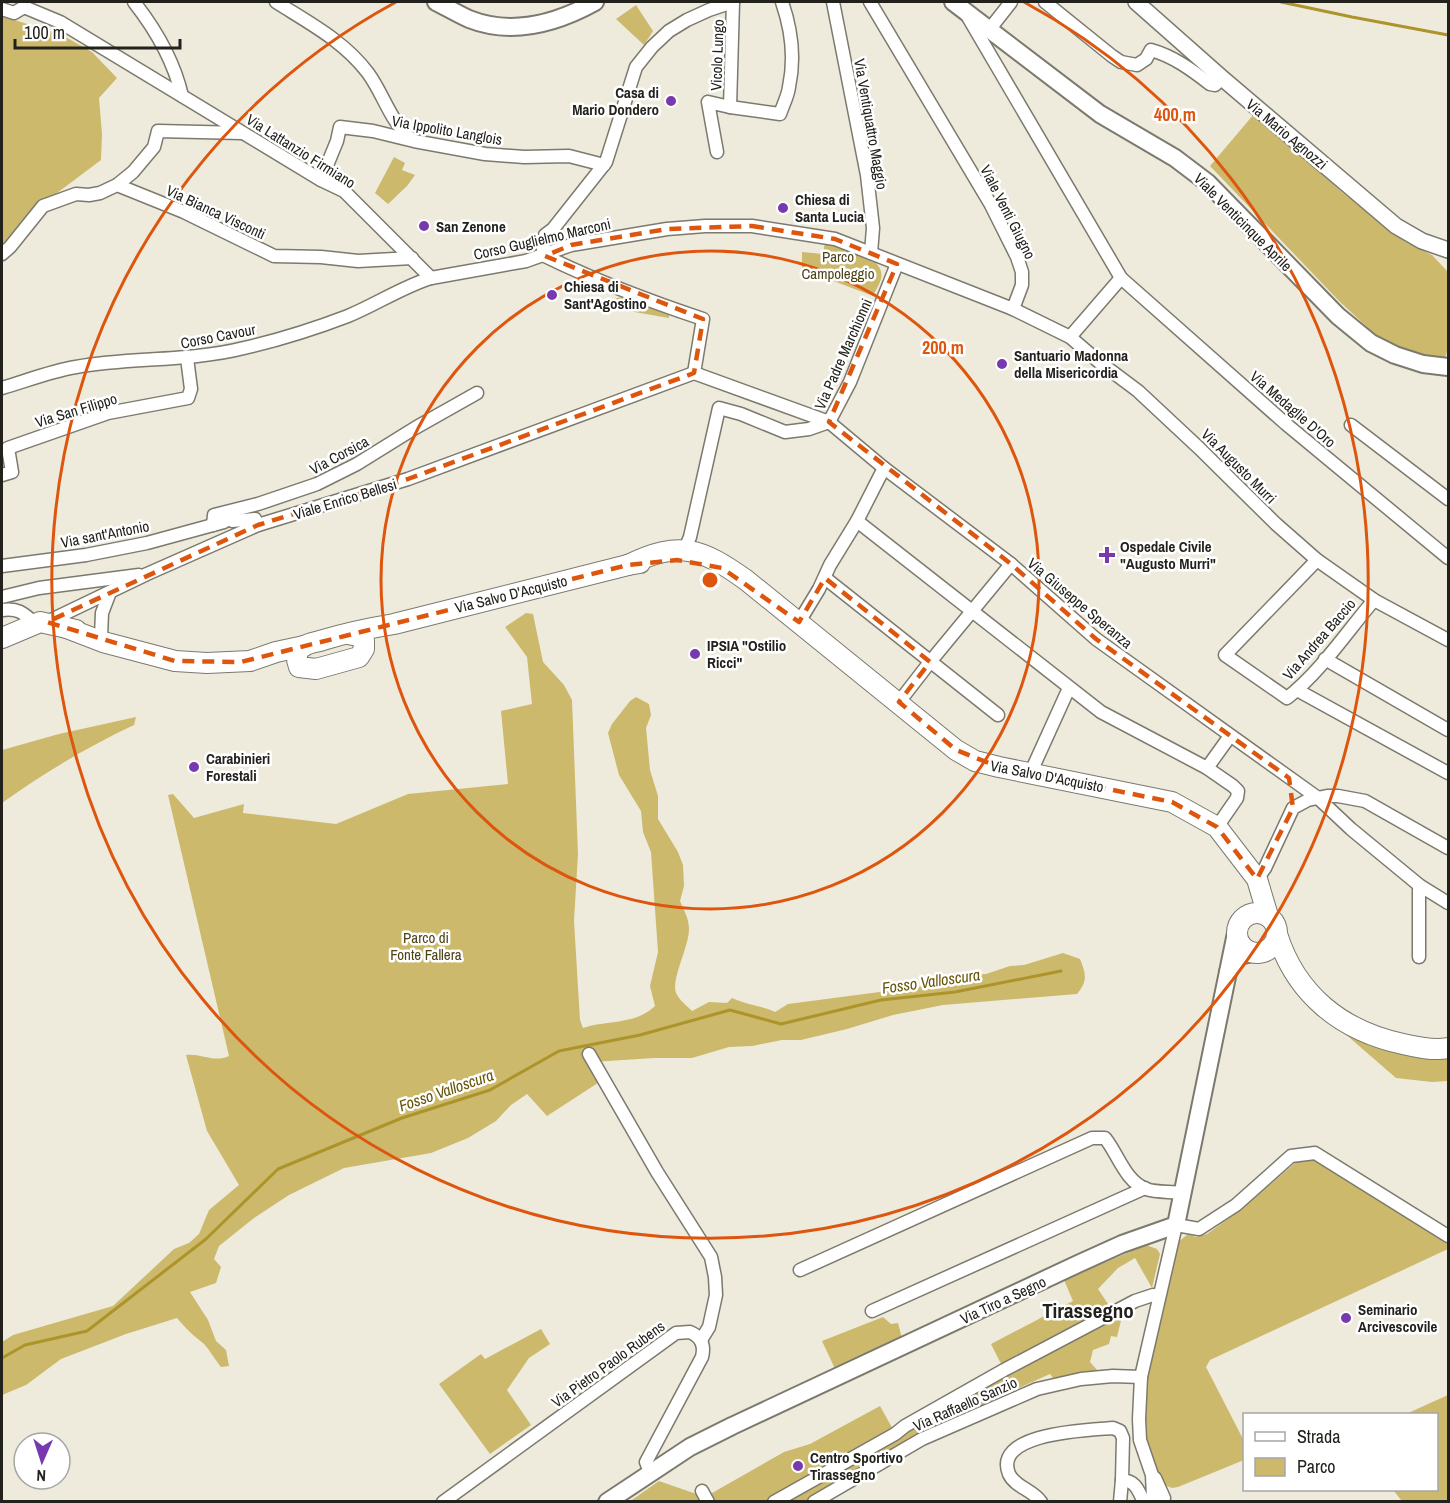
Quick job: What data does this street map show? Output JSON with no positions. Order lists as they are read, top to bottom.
{
  "streets": {
    "main road": [
      "Viale Venticinque Aprile",
      "Viale Enrico Bellesi",
      "Via Salvo D'Acquisto",
      "Via Tiro a Segno"
    ],
    "street": [
      "Vicolo Lungo",
      "Via Ventiquattro Maggio",
      "Via Ippolito Langlois",
      "Via Mario Agnozzi",
      "Via Lattanzio Firmiano",
      "Via Bianca Visconti",
      "Viale Venti Giugno",
      "Corso Guglielmo Marconi",
      "Corso Cavour",
      "Via Padre Marchionni",
      "Via Medaglie D'Oro",
      "Via San Filippo",
      "Via Corsica",
      "Via Augusto Murri",
      "Via sant'Antonio",
      "Via Giuseppe Speranza",
      "Via Andrea Baccio",
      "Via Pietro Paolo Rubens",
      "Via Raffaello Sanzio"
    ]
  },
  "crossings": [
    ["Via Ventiquattro Maggio", "Corso Guglielmo Marconi"],
    ["Via Ippolito Langlois", "Via Lattanzio Firmiano"],
    ["Via Lattanzio Firmiano", "Via Bianca Visconti"],
    ["Via Lattanzio Firmiano", "Corso Guglielmo Marconi"],
    ["Via Lattanzio Firmiano", "Corso Cavour"],
    ["Viale Venti Giugno", "Via Augusto Murri"],
    ["Viale Venticinque Aprile", "Via Medaglie D'Oro"],
    ["Corso Guglielmo Marconi", "Corso Cavour"],
    ["Corso Cavour", "Via San Filippo"],
    ["Via Padre Marchionni", "Via Giuseppe Speranza"],
    ["Via Corsica", "Via sant'Antonio"],
    ["Via Augusto Murri", "Via Andrea Baccio"],
    ["Viale Enrico Bellesi", "Via Salvo D'Acquisto"],
    ["Viale Enrico Bellesi", "Via Giuseppe Speranza"]
  ],
  "districts": ["Tirassegno"],
  "water": ["Fosso Valloscura"],
  "parks": ["Parco Campoleggio", "Parco di Fonte Fallera"],
  "places": {
    "other": [
      "Casa di Mario Dondero",
      "Chiesa di Santa Lucia",
      "San Zenone",
      "Chiesa di Sant'Agostino",
      "Santuario Madonna della Misericordia",
      "IPSIA \"Ostilio Ricci\"",
      "Carabinieri Forestali",
      "Seminario Arcivescovile",
      "Centro Sportivo Tirassegno"
    ],
    "health": ["Ospedale Civile \"Augusto Murri\""]
  },
  "legend": ["Strada", "Parco"],
  "scale_bar": "100 m",
  "north": "bottom",
  "rings": ["400 m", "200 m"]
}
